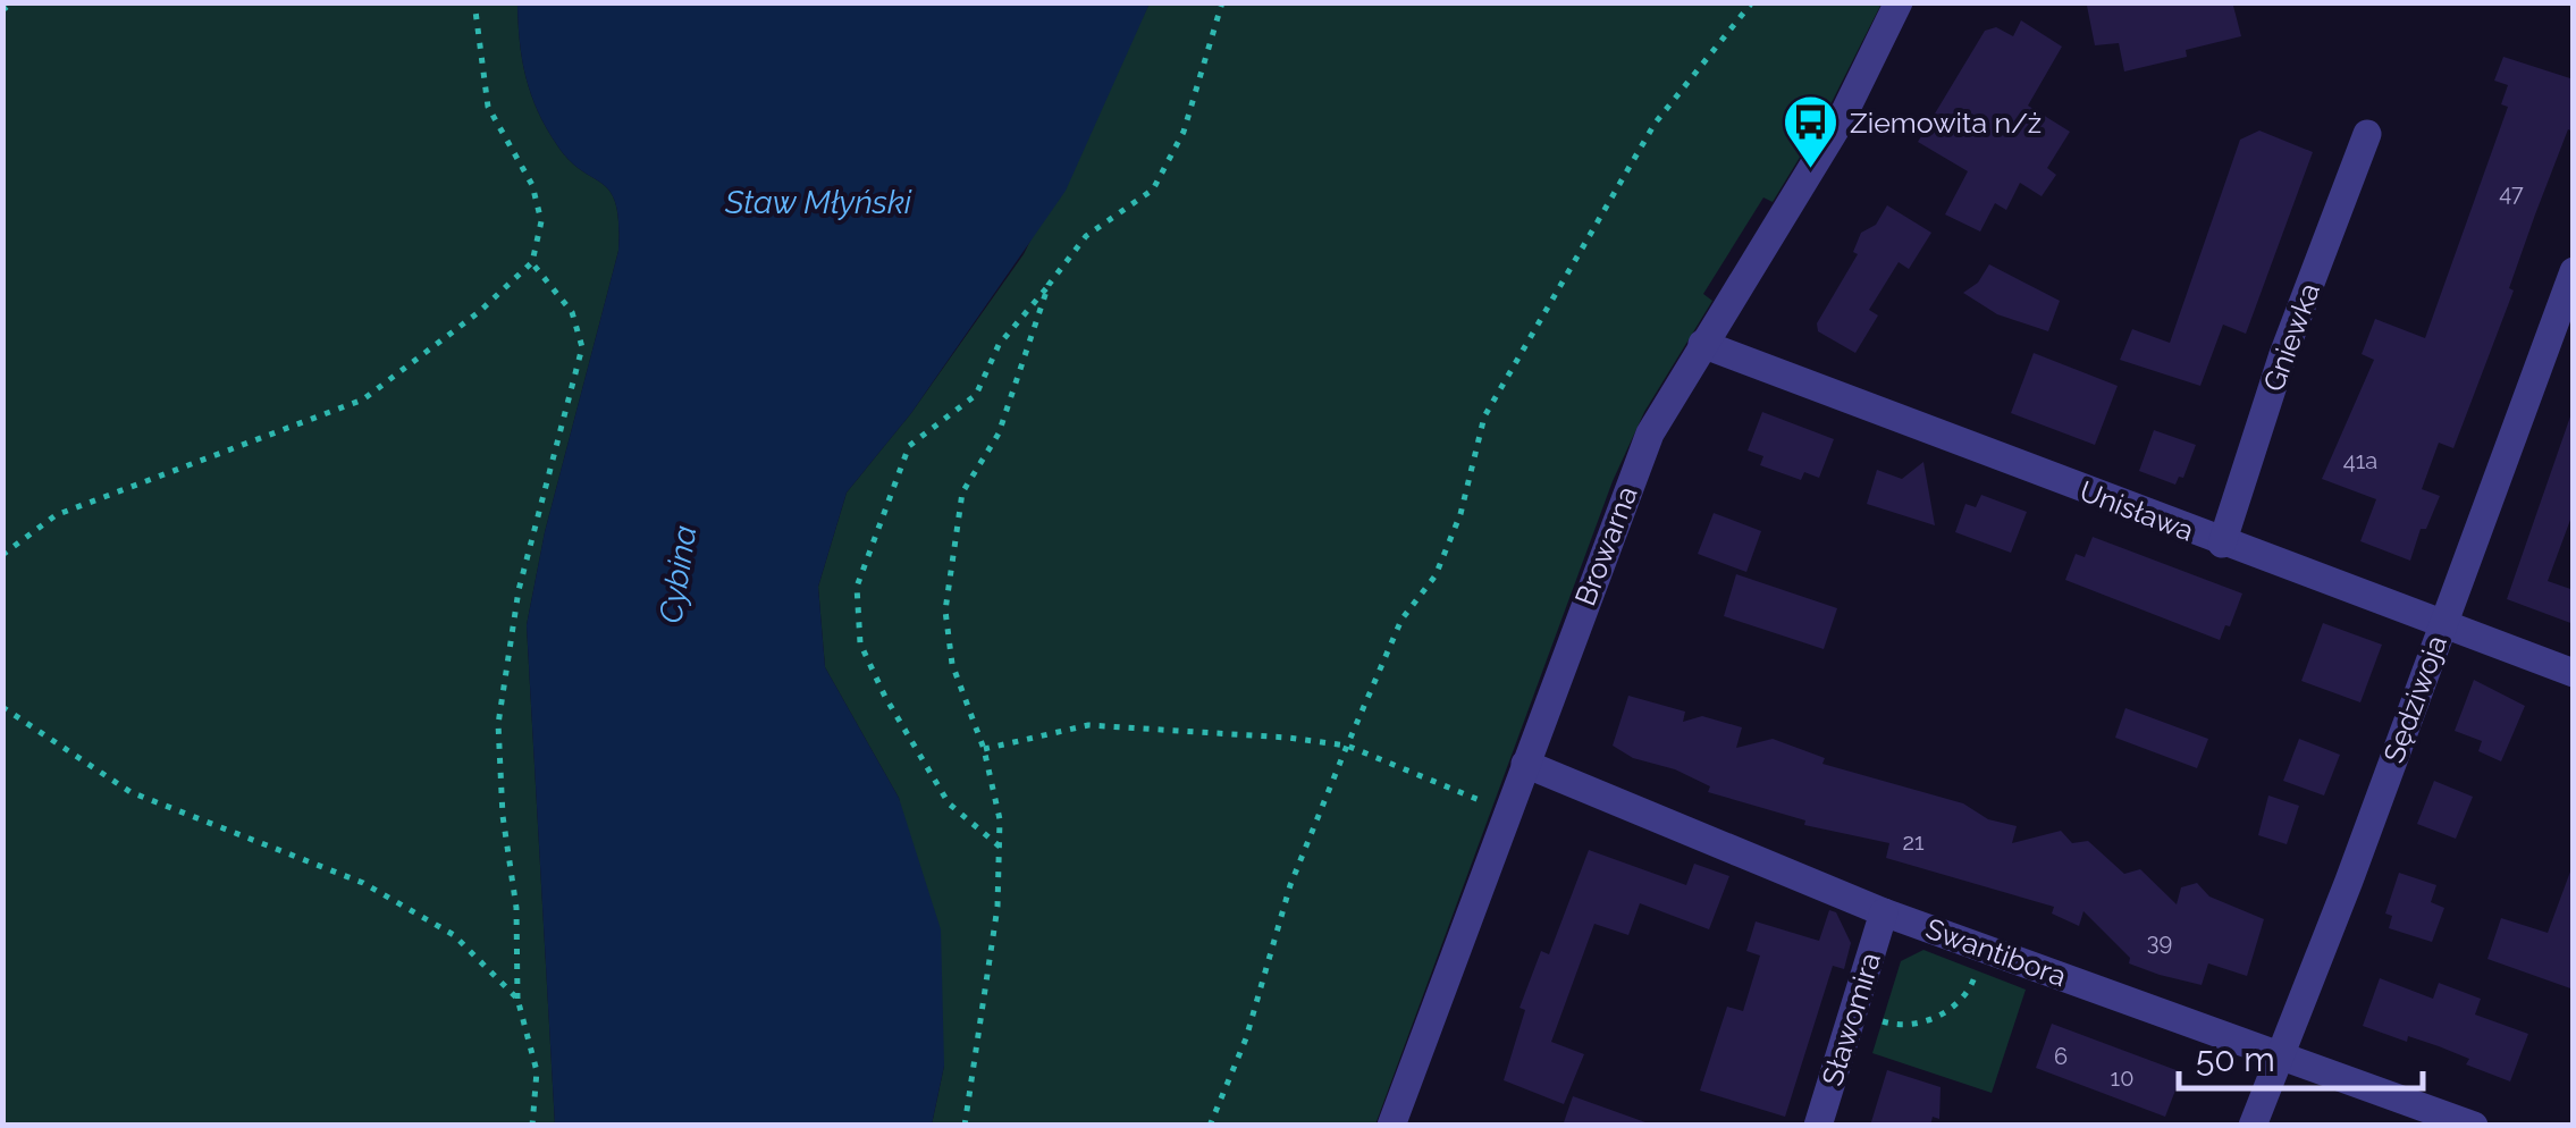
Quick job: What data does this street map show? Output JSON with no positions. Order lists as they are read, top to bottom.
{
  "streets": {
    "street": [
      "Gniewka",
      "Unisława",
      "Browarna",
      "Sędziwoja",
      "Swantibora",
      "Sławomira"
    ]
  },
  "crossings": [
    ["Gniewka", "Unisława"],
    ["Unisława", "Browarna"],
    ["Unisława", "Sędziwoja"],
    ["Browarna", "Swantibora"],
    ["Sędziwoja", "Swantibora"],
    ["Swantibora", "Sławomira"]
  ],
  "water": ["Staw Młyński", "Cybina"],
  "places": {
    "bus stop": ["Ziemowita n/ż"]
  },
  "house_numbers": [
    "47",
    "41a",
    "21",
    "39",
    "6",
    "10"
  ],
  "scale_bar": "50 m"
}
